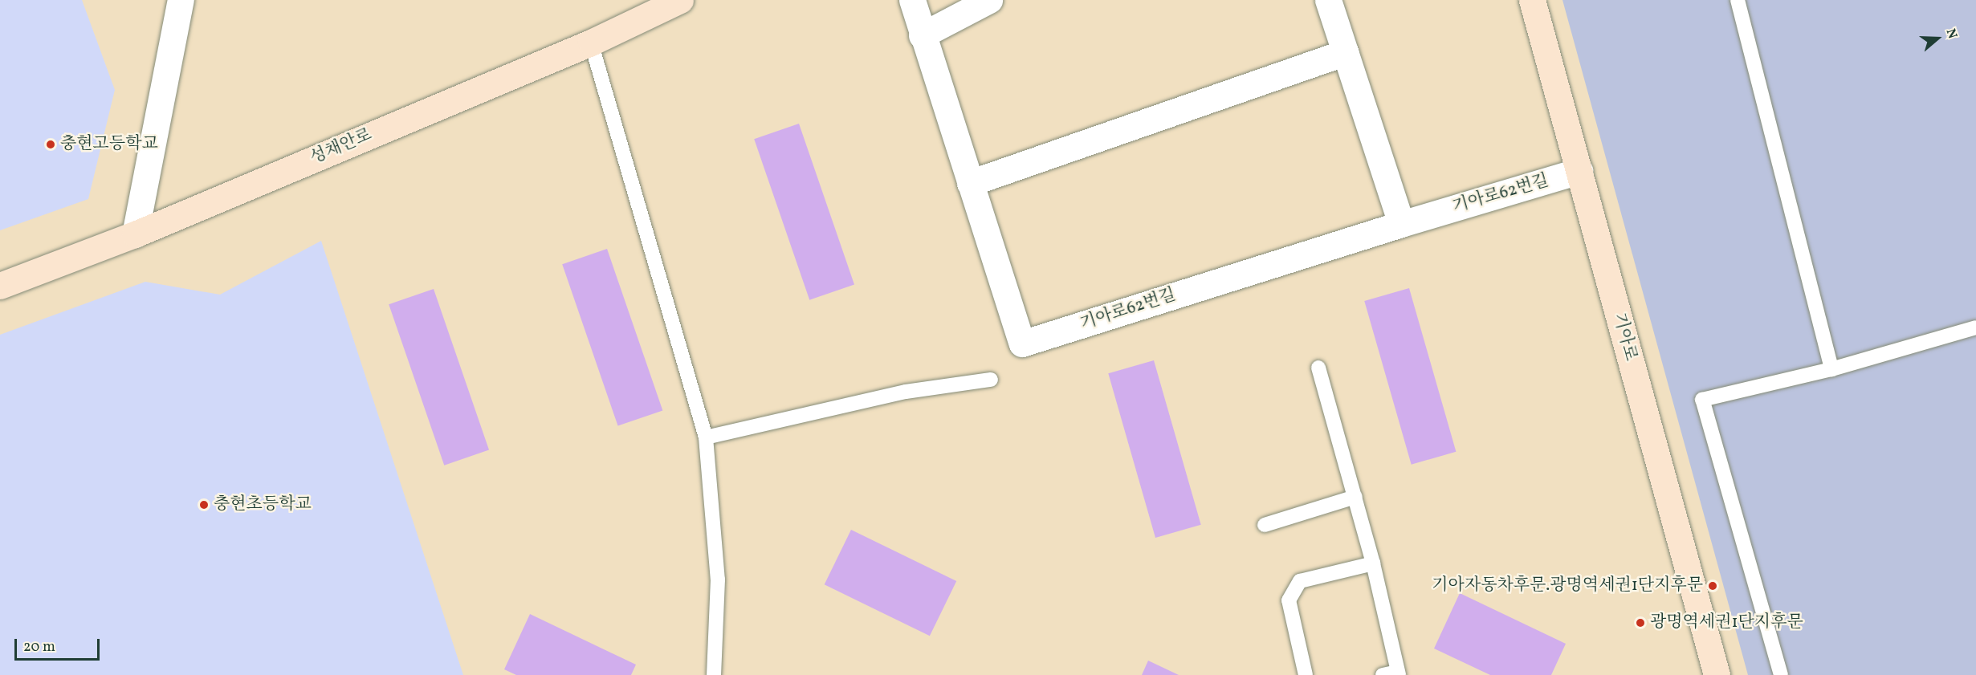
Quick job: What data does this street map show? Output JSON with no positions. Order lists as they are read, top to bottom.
{
  "streets": {
    "street": ["성채안로", "기아로62번길", "기아로"]
  },
  "crossings": [
    ["기아로62번길", "기아로"]
  ],
  "places": [
    "충현고등학교",
    "충현초등학교",
    "기아자동차후문.광명역세권1단지후문",
    "광명역세권1단지후문"
  ],
  "scale_bar": "20 m",
  "north": "right"
}
